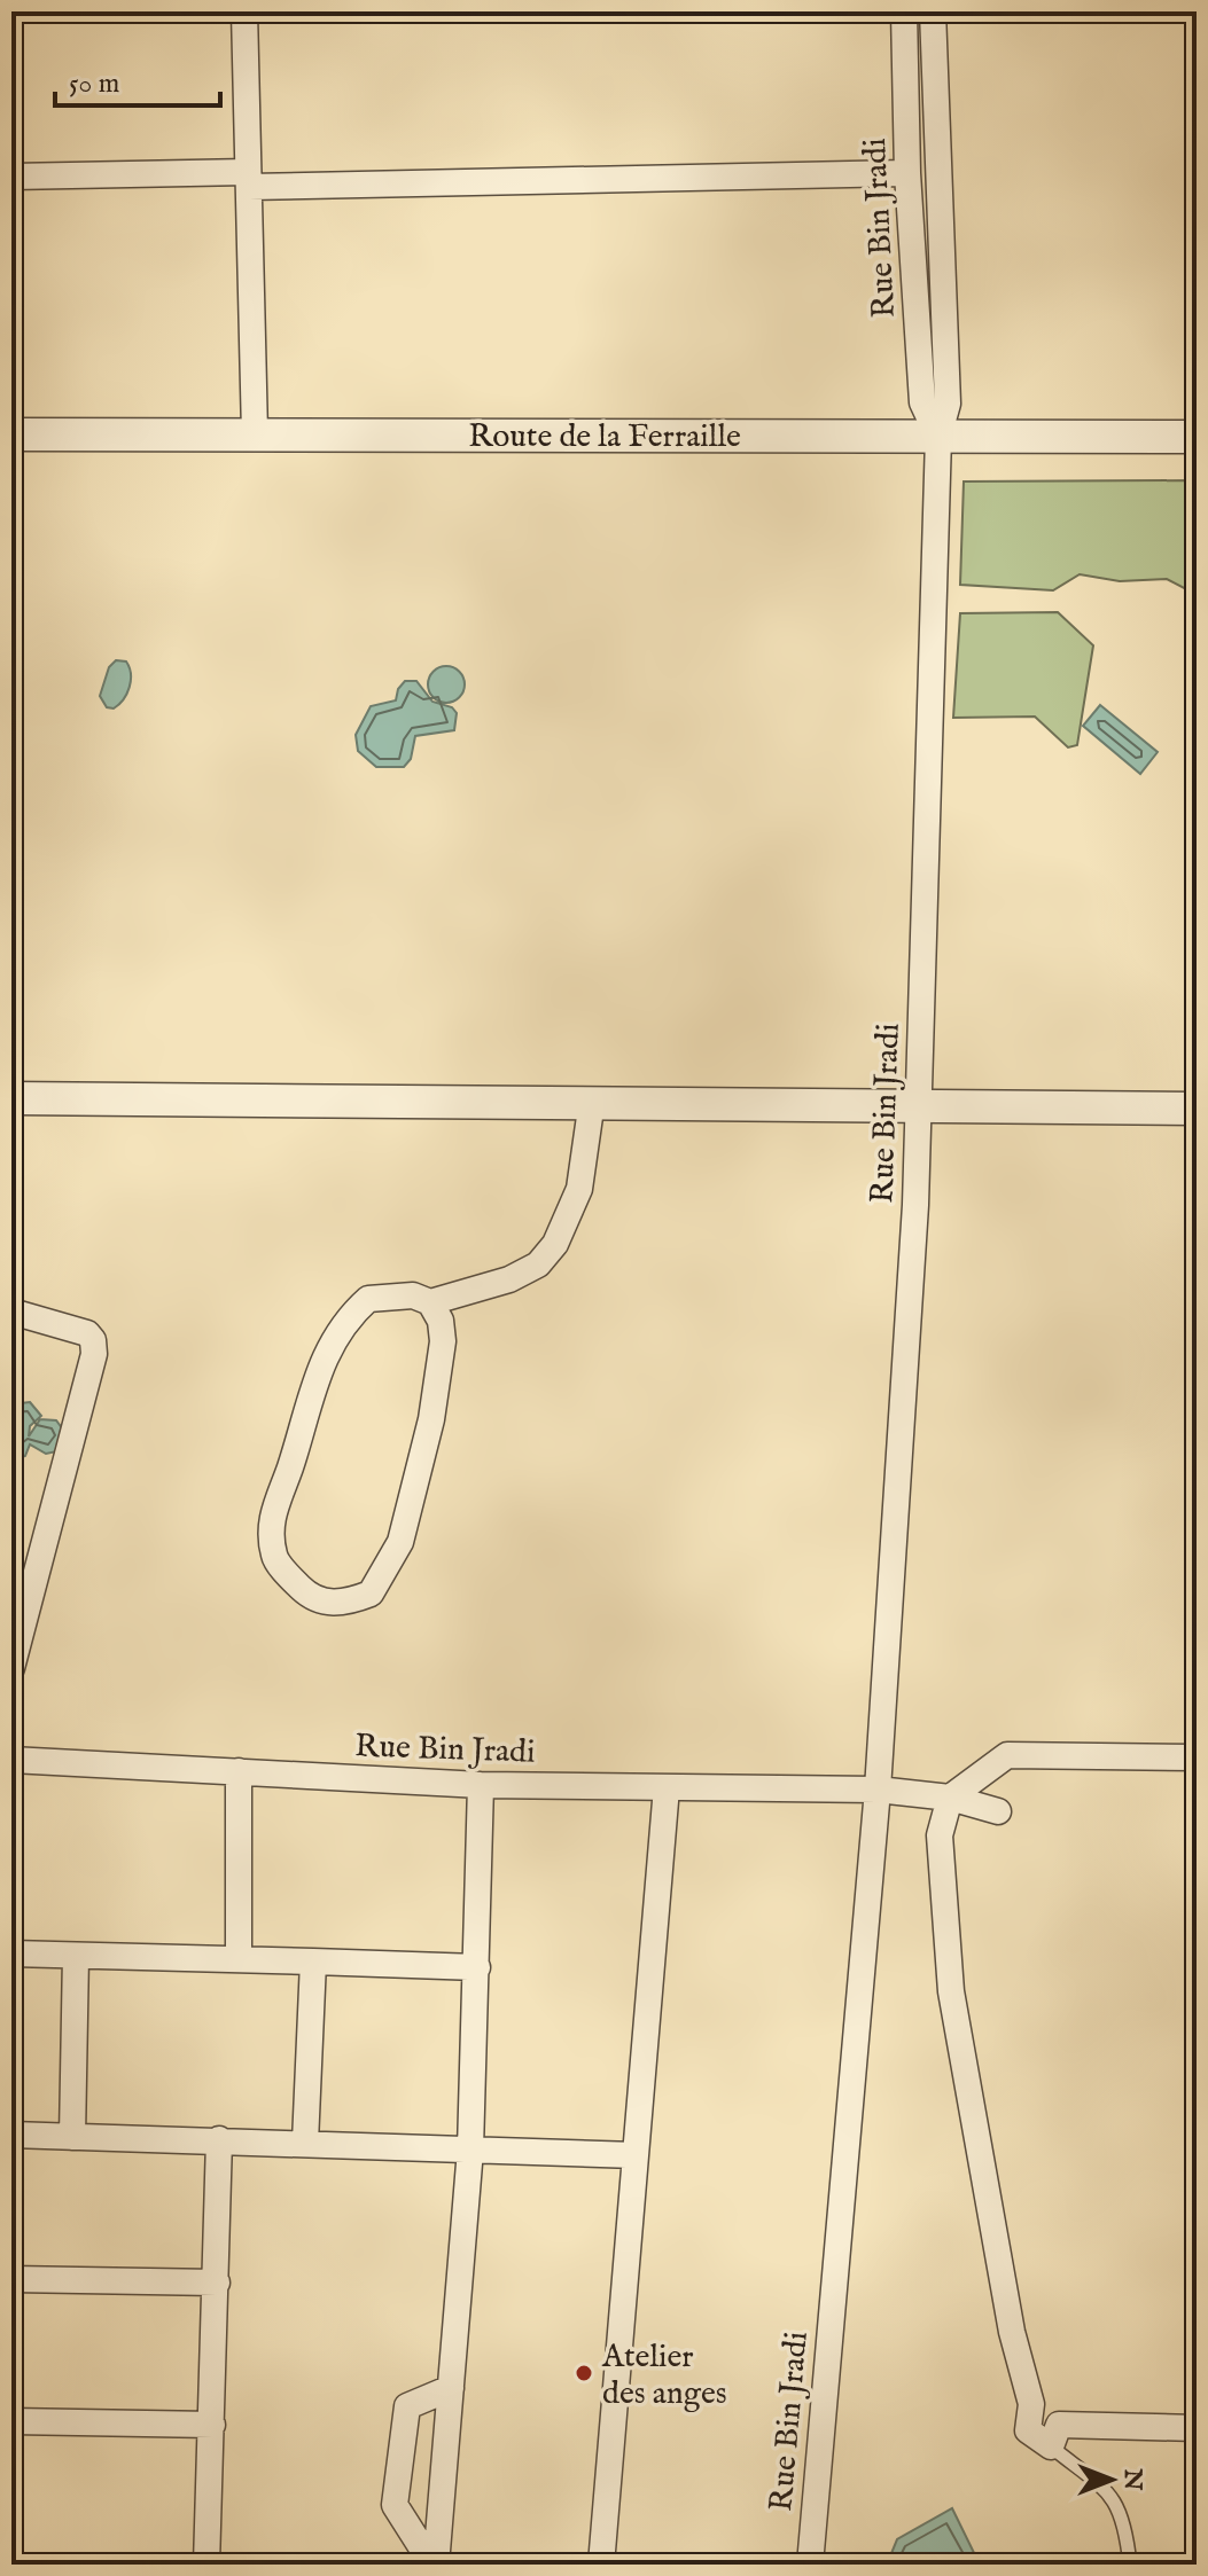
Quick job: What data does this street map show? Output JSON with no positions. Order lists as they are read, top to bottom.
{
  "streets": {
    "street": ["Rue Bin Jradi", "Route de la Ferraille"]
  },
  "crossings": [
    ["Rue Bin Jradi", "Route de la Ferraille"]
  ],
  "places": ["Atelier des anges"],
  "scale_bar": "50 m",
  "north": "right"
}
